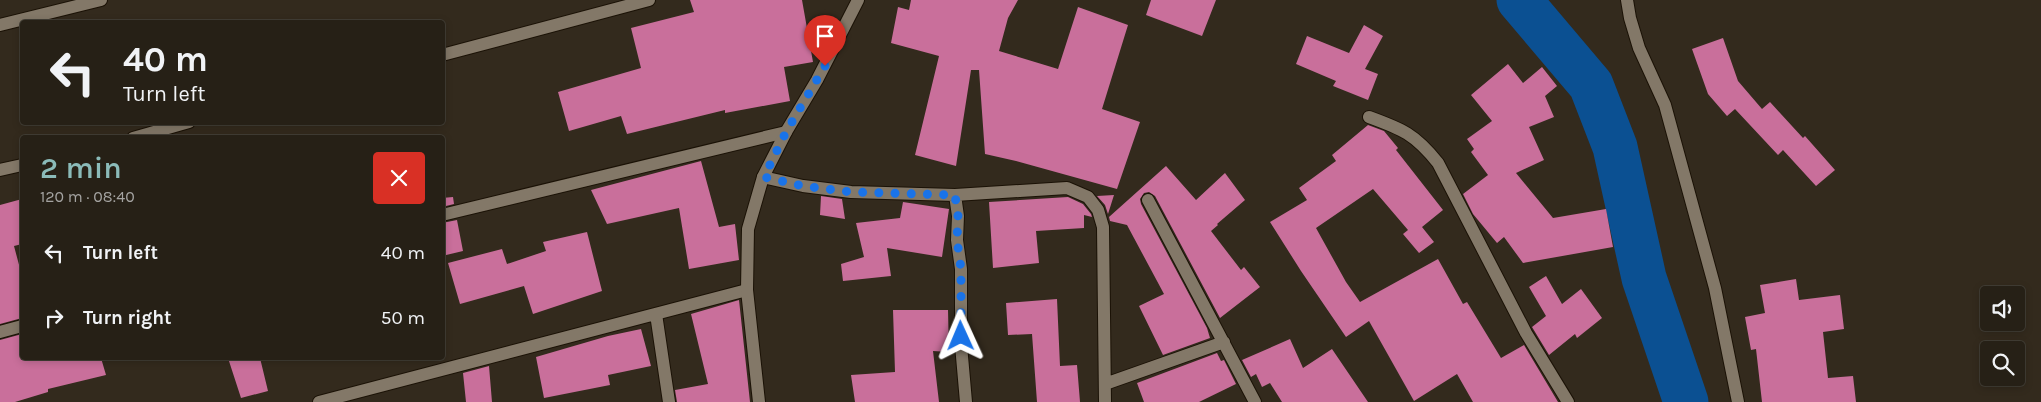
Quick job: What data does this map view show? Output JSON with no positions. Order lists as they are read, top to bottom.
{
  "page": {
    "turn": ["40 m", "Turn left"],
    "heading": ["2 min", "120 m · 08:40"],
    "list": [
      {
        "name": "Turn left",
        "value": "40 m"
      },
      {
        "name": "Turn right",
        "value": "50 m"
      }
    ]
  }
}
